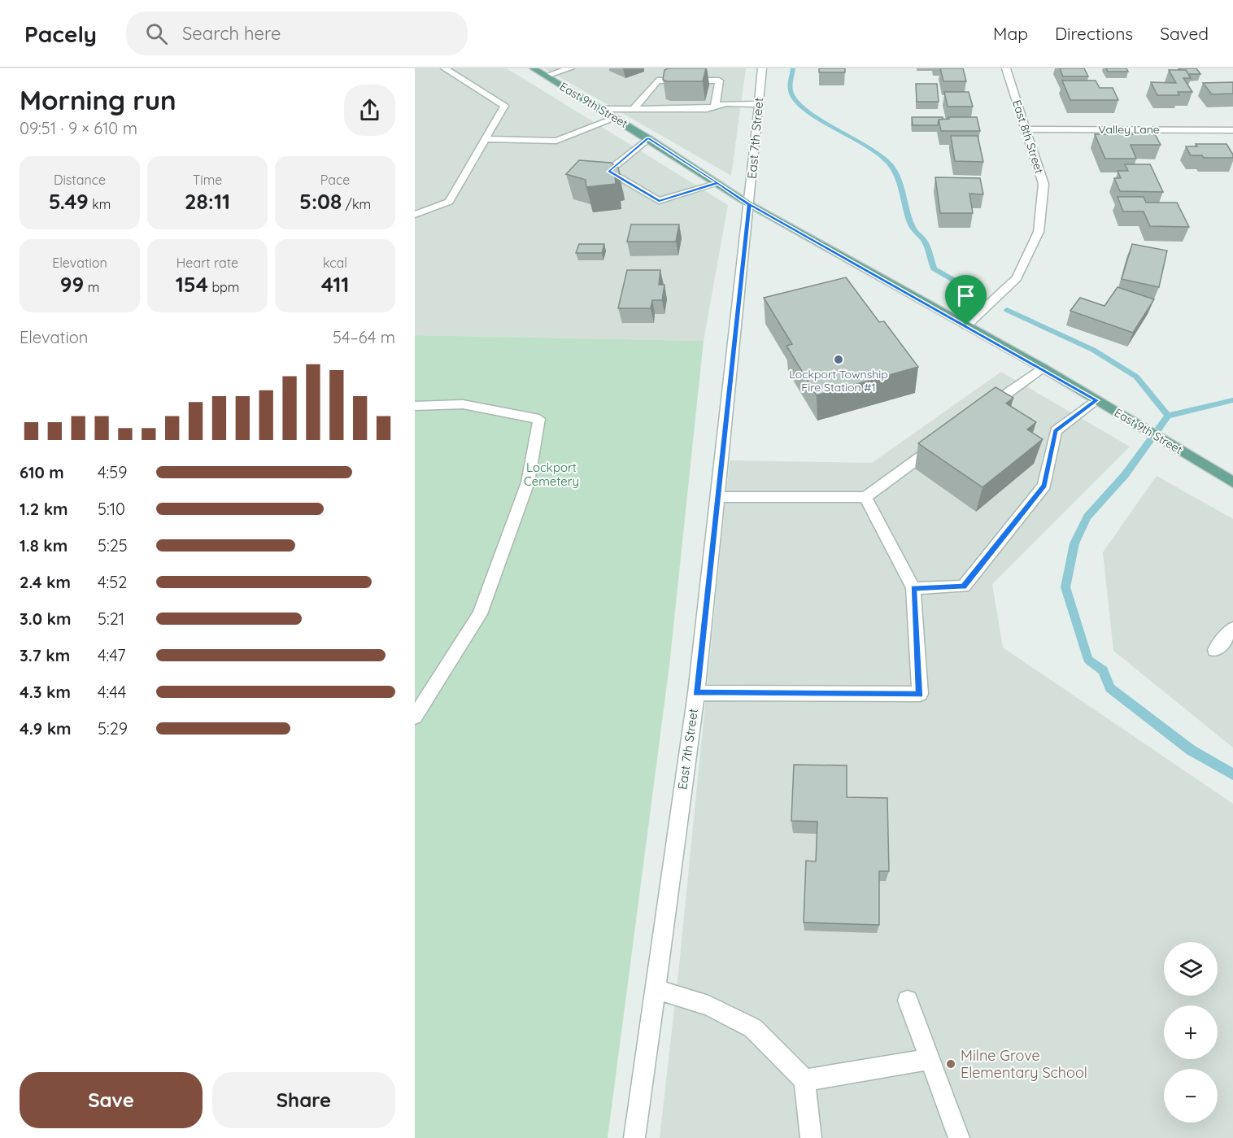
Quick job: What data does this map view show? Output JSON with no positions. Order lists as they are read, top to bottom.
{
  "streets": {
    "main road": ["East 9th Street"],
    "street": ["Valley Lane", "East 8th Street", "East 7th Street"]
  },
  "crossings": [
    ["East 9th Street", "East 8th Street"],
    ["East 9th Street", "East 7th Street"],
    ["Valley Lane", "East 8th Street"]
  ],
  "parks": ["Lockport Cemetery"],
  "places": ["Lockport Township Fire Station #1", "Milne Grove Elementary School"],
  "page": {
    "header": "Pacely",
    "search": "Search here",
    "nav": ["Map", "Directions", "Saved"],
    "heading": ["Morning run", "09:51 · 9 × 610 m"],
    "stats": [
      ["Distance", "5.49 km"],
      ["Time", "28:11"],
      ["Pace", "5:08 /km"],
      ["Elevation", "99 m"],
      ["Heart rate", "154 bpm"],
      ["kcal", "411"]
    ],
    "chart": ["Elevation", "54–64 m"],
    "list": [
      {
        "name": "610 m",
        "note": "4:59"
      },
      {
        "name": "1.2 km",
        "note": "5:10"
      },
      {
        "name": "1.8 km",
        "note": "5:25"
      },
      {
        "name": "2.4 km",
        "note": "4:52"
      },
      {
        "name": "3.0 km",
        "note": "5:21"
      },
      {
        "name": "3.7 km",
        "note": "4:47"
      },
      {
        "name": "4.3 km",
        "note": "4:44"
      },
      {
        "name": "4.9 km",
        "note": "5:29"
      }
    ],
    "map_buttons": ["+", "−"],
    "buttons": ["Save", "Share"]
  }
}
